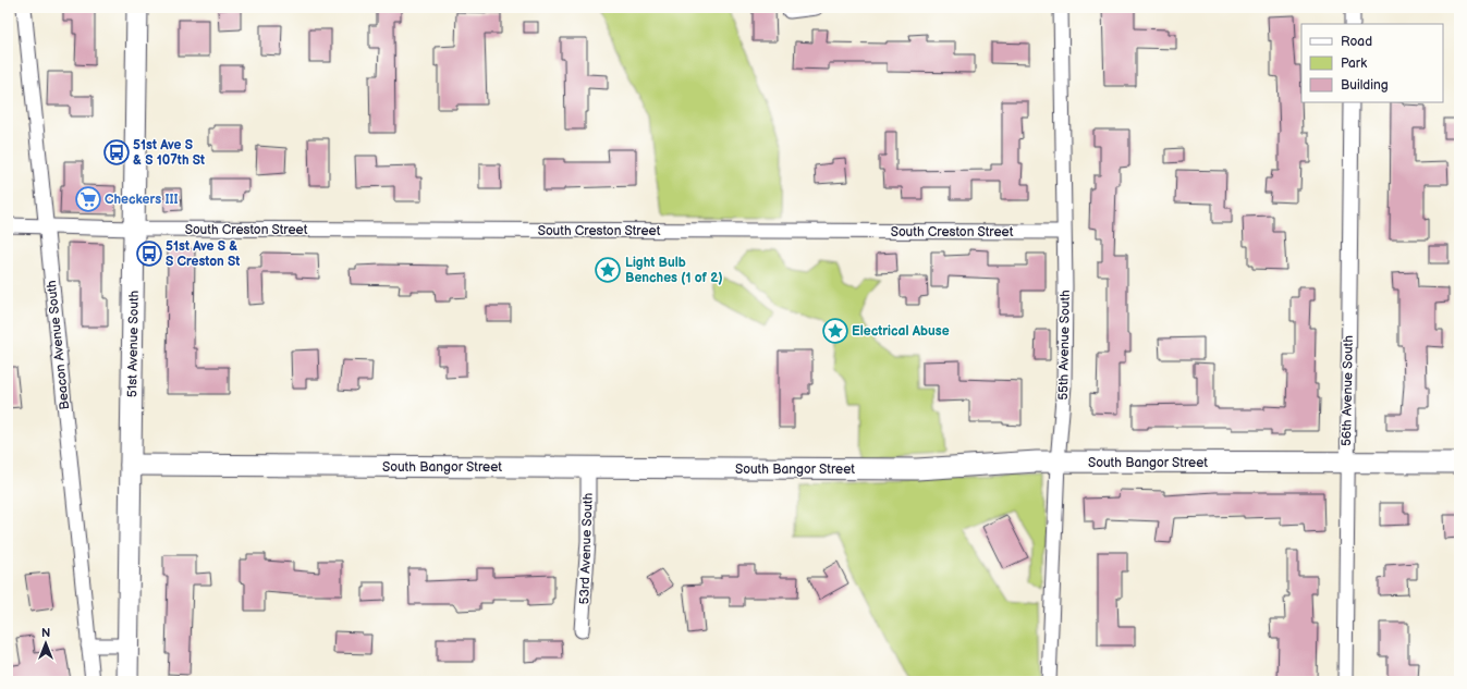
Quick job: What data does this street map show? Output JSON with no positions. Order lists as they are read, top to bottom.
{
  "streets": {
    "street": [
      "South Creston Street",
      "51st Avenue South",
      "Beacon Avenue South",
      "55th Avenue South",
      "56th Avenue South",
      "South Bangor Street",
      "53rd Avenue South"
    ]
  },
  "crossings": [
    ["South Creston Street", "51st Avenue South"],
    ["South Creston Street", "Beacon Avenue South"],
    ["South Creston Street", "55th Avenue South"],
    ["51st Avenue South", "South Bangor Street"],
    ["55th Avenue South", "South Bangor Street"],
    ["56th Avenue South", "South Bangor Street"],
    ["South Bangor Street", "53rd Avenue South"]
  ],
  "places": {
    "bus stop": ["51st Ave S & S 107th St", "51st Ave S & S Creston St"],
    "supermarket": ["Checkers III"],
    "place": ["Light Bulb Benches (1 of 2)", "Electrical Abuse"]
  },
  "legend": ["Road", "Park", "Building"],
  "north": "top"
}
